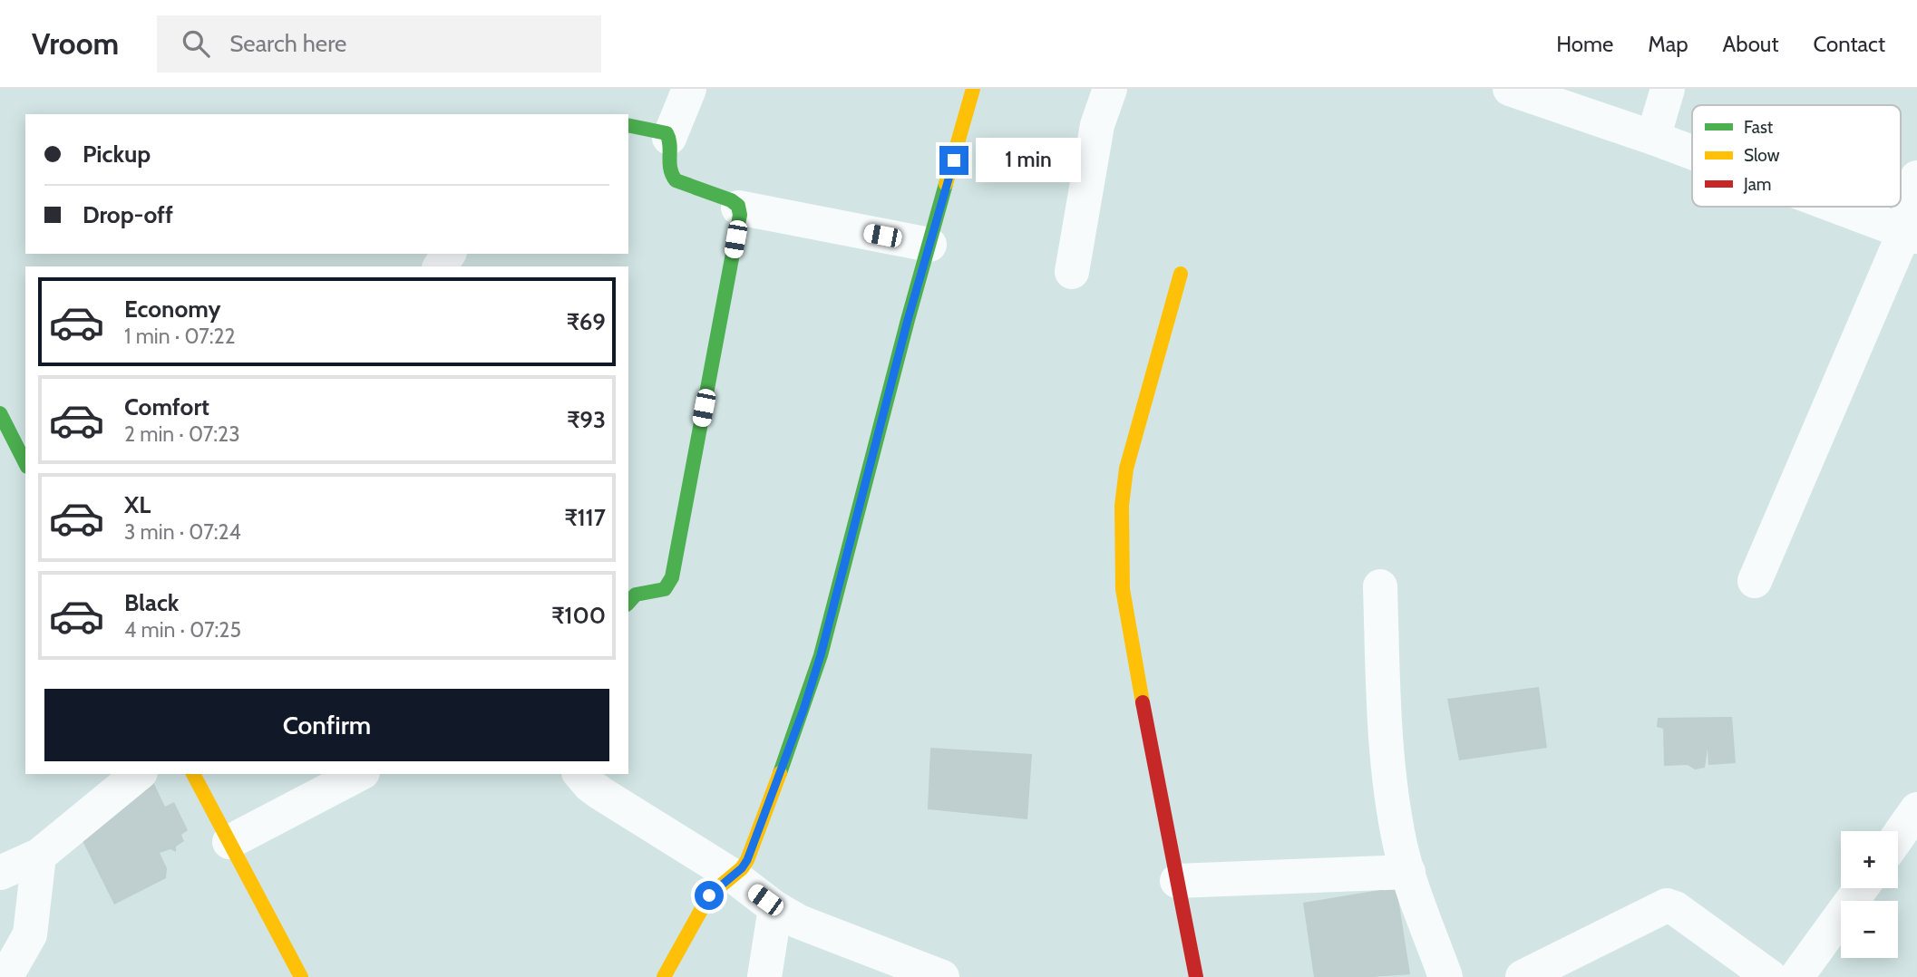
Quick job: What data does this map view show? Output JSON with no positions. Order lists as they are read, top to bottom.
{
  "legend": ["Fast", "Slow", "Jam"],
  "page": {
    "header": "Vroom",
    "search": "Search here",
    "nav": [
      "Home",
      "Map",
      "About",
      "Contact"
    ],
    "banner": ["Pickup", "Drop-off"],
    "bubble": "1 min",
    "list": [
      {
        "name": "Economy",
        "note": "1 min · 07:22",
        "value": "₹69"
      },
      {
        "name": "Comfort",
        "note": "2 min · 07:23",
        "value": "₹93"
      },
      {
        "name": "XL",
        "note": "3 min · 07:24",
        "value": "₹117"
      },
      {
        "name": "Black",
        "note": "4 min · 07:25",
        "value": "₹100"
      }
    ],
    "buttons": "Confirm",
    "map_buttons": ["+", "−"]
  }
}
